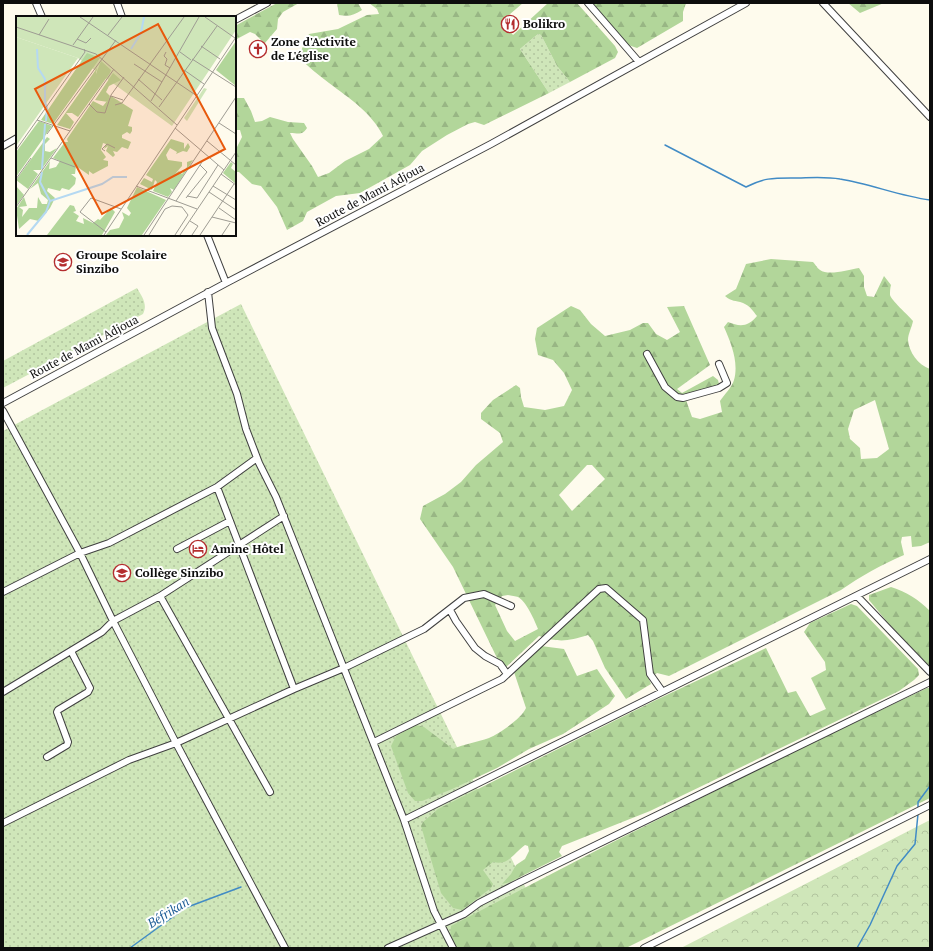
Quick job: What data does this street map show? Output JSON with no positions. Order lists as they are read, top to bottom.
{
  "streets": {
    "street": ["Route de Mami Adjoua"]
  },
  "water": ["Béfrikan"],
  "places": {
    "restaurant": ["Bolikro"],
    "church": ["Zone d'Activite de L'église"],
    "school or university": ["Groupe Scolaire Sinzibo", "Collège Sinzibo"],
    "hotel": ["Amine Hôtel"]
  }
}
